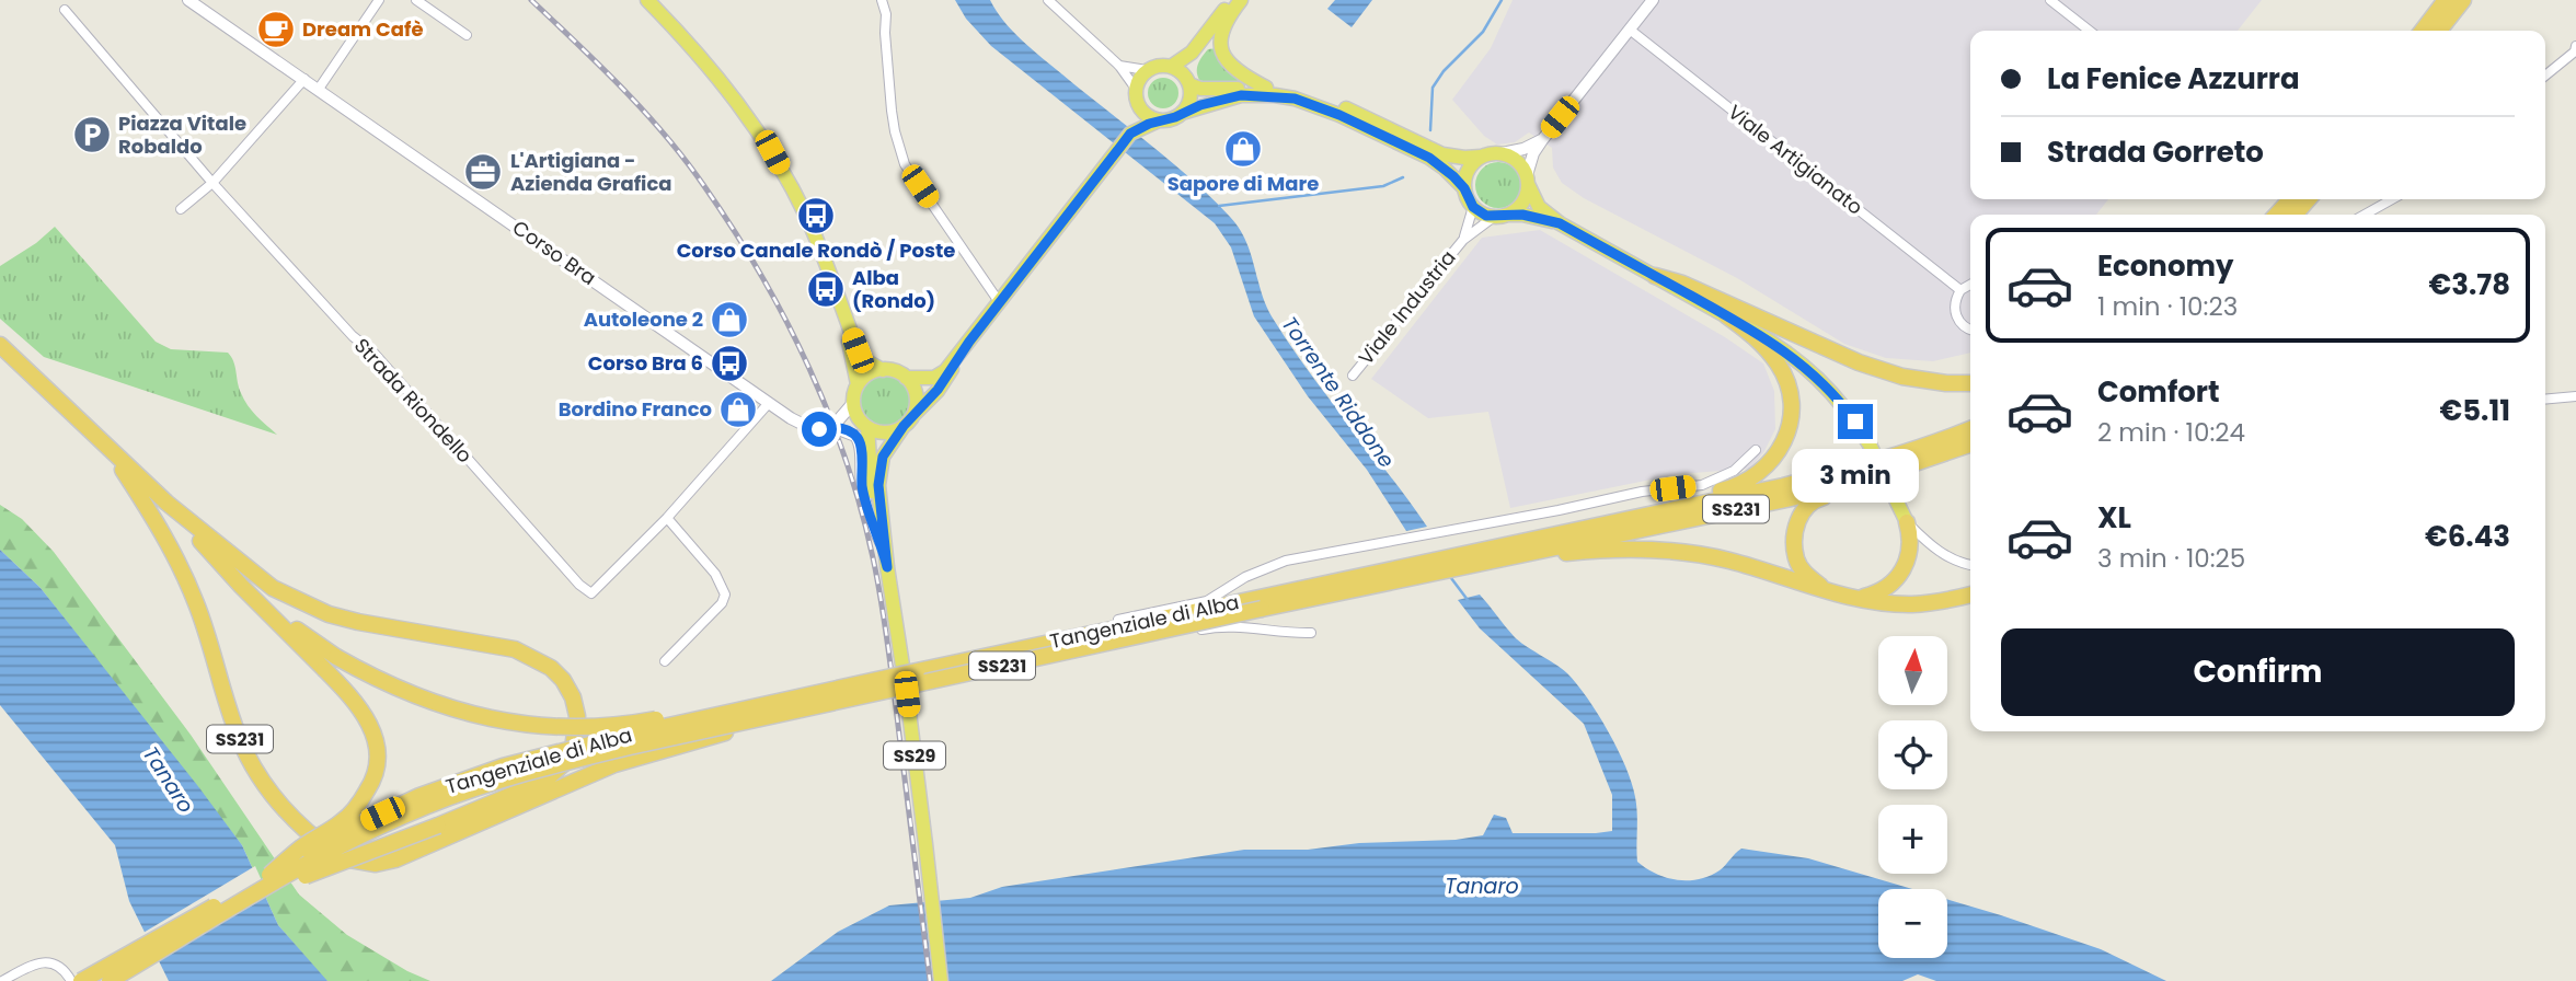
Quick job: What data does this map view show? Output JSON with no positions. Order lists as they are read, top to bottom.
{
  "streets": {
    "highway": ["SS231", "Tangenziale di Alba"],
    "main road": ["SS29"],
    "street": [
      "Viale Artigianato",
      "Corso Bra",
      "Viale Industria",
      "Strada Riondello"
    ]
  },
  "crossings": [
    ["Corso Bra", "Strada Riondello"],
    ["Corso Bra", "SS29"],
    ["SS231", "Tangenziale di Alba"]
  ],
  "water": ["Torrente Riddone", "Tanaro"],
  "places": {
    "cafe": ["Dream Cafè"],
    "parking": ["Piazza Vitale Robaldo"],
    "shop": ["Sapore di Mare", "Autoleone 2", "Bordino Franco"],
    "office": ["L'Artigiana - Azienda Grafica"],
    "bus stop": ["Corso Canale Rondò / Poste", "Alba (Rondo)", "Corso Bra 6"]
  },
  "north": "top",
  "page": {
    "banner": ["La Fenice Azzurra", "Strada Gorreto"],
    "list": [
      {
        "name": "Economy",
        "note": "1 min · 10:23",
        "value": "€3.78"
      },
      {
        "name": "Comfort",
        "note": "2 min · 10:24",
        "value": "€5.11"
      },
      {
        "name": "XL",
        "note": "3 min · 10:25",
        "value": "€6.43"
      }
    ],
    "bubble": "3 min",
    "buttons": "Confirm",
    "map_buttons": ["+", "−"]
  }
}
